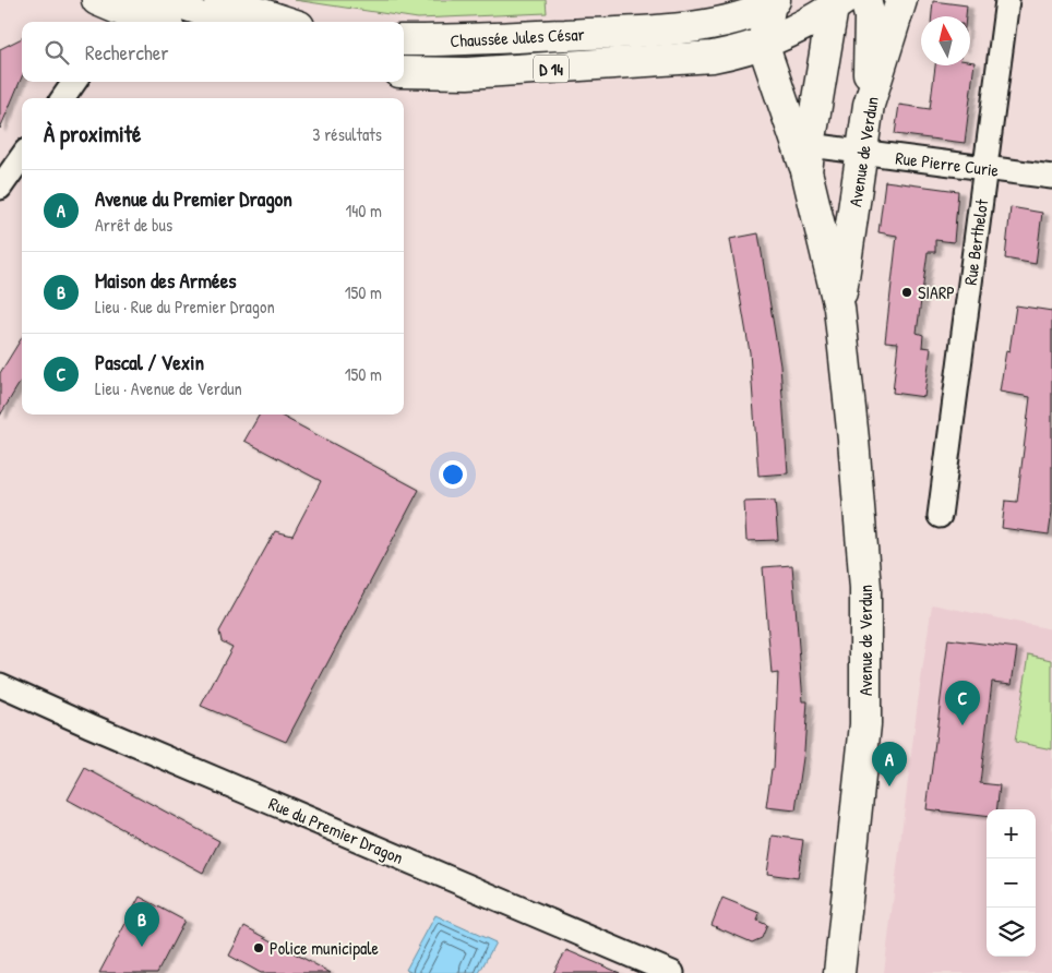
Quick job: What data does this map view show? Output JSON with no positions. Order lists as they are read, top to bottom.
{
  "streets": {
    "main road": ["Chaussée Jules César", "D 14", "Avenue de Verdun"],
    "street": ["Rue Pierre Curie", "Rue Berthelot", "Rue du Premier Dragon"]
  },
  "crossings": [
    ["Chaussée Jules César", "D 14"],
    ["D 14", "Avenue de Verdun"],
    ["Avenue de Verdun", "Rue Pierre Curie"],
    ["Rue Pierre Curie", "Rue Berthelot"]
  ],
  "places": ["SIARP", "Police municipale"],
  "north": "top",
  "page": {
    "search": "Rechercher",
    "heading": ["À proximité", "3 résultats"],
    "list": [
      {
        "mark": "A",
        "name": "Avenue du Premier Dragon",
        "note": "Arrêt de bus",
        "value": "140 m"
      },
      {
        "mark": "B",
        "name": "Maison des Armées",
        "note": "Lieu · Rue du Premier Dragon",
        "value": "150 m"
      },
      {
        "mark": "C",
        "name": "Pascal / Vexin",
        "note": "Lieu · Avenue de Verdun",
        "value": "150 m"
      }
    ],
    "pins": ["C", "A", "B"],
    "map_buttons": ["+", "−"]
  }
}
